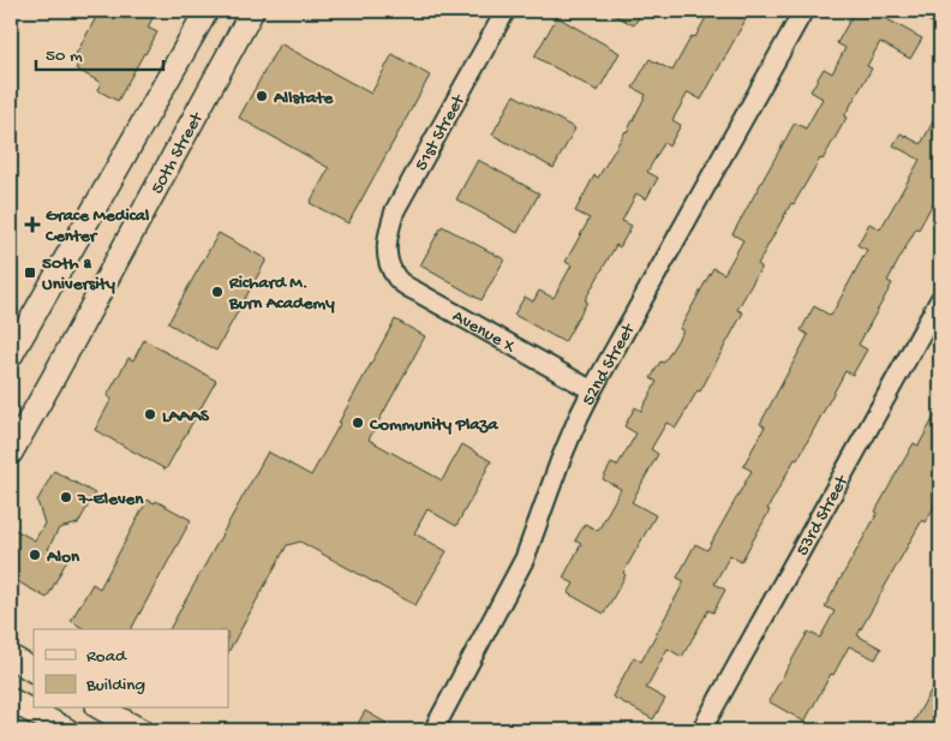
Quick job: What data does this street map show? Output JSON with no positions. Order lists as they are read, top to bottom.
{
  "streets": {
    "main road": ["50th Street"],
    "street": [
      "51st Street",
      "Avenue X",
      "52nd Street",
      "53rd Street"
    ]
  },
  "crossings": [
    ["51st Street", "Avenue X"],
    ["Avenue X", "52nd Street"]
  ],
  "places": {
    "other": [
      "Allstate",
      "Richard M. Burn Academy",
      "LAAAS",
      "Community Plaza",
      "7-Eleven",
      "Alon"
    ],
    "health": ["Grace Medical Center"],
    "transit": ["50th & University"]
  },
  "legend": ["Road", "Building"],
  "scale_bar": "50 m"
}
